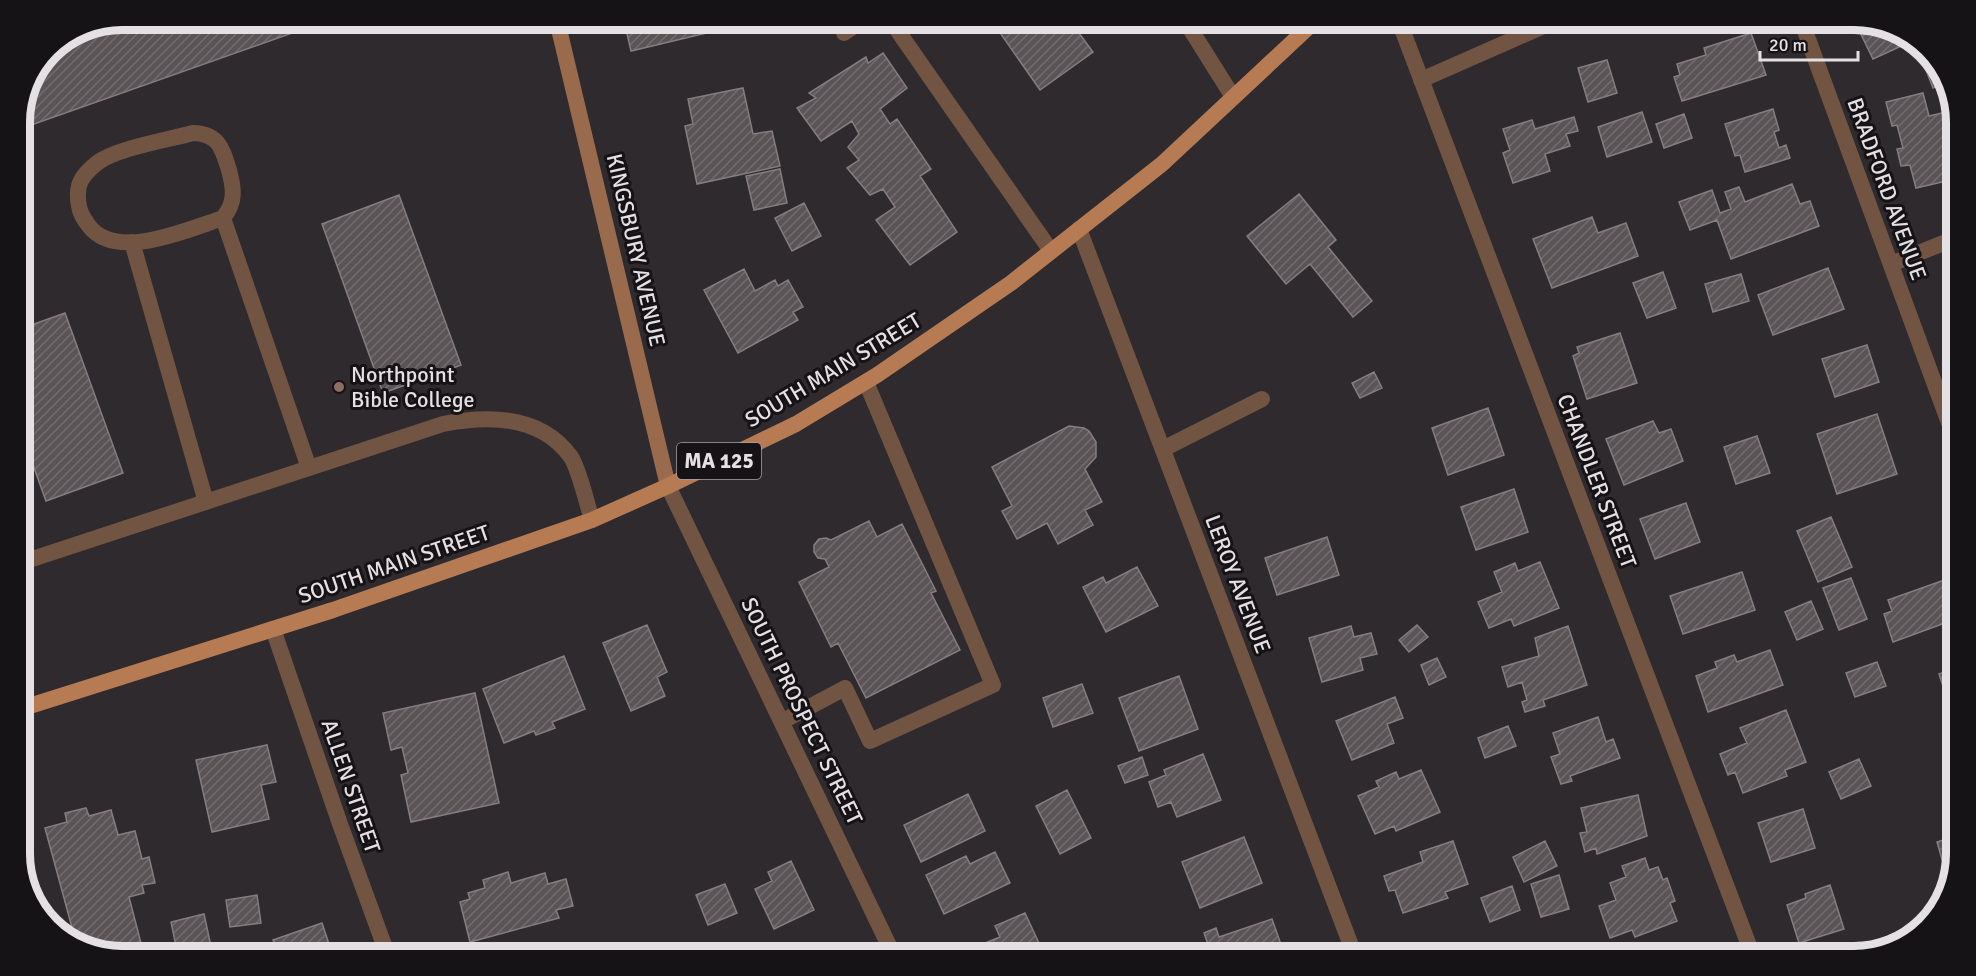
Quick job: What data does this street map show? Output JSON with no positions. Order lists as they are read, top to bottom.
{
  "streets": {
    "main road": ["KINGSBURY AVENUE", "SOUTH MAIN STREET", "MA 125"],
    "street": [
      "BRADFORD AVENUE",
      "CHANDLER STREET",
      "LEROY AVENUE",
      "SOUTH PROSPECT STREET",
      "ALLEN STREET"
    ]
  },
  "crossings": [
    ["KINGSBURY AVENUE", "SOUTH MAIN STREET"],
    ["KINGSBURY AVENUE", "SOUTH PROSPECT STREET"],
    ["SOUTH MAIN STREET", "LEROY AVENUE"],
    ["SOUTH MAIN STREET", "SOUTH PROSPECT STREET"],
    ["SOUTH MAIN STREET", "ALLEN STREET"]
  ],
  "places": ["Northpoint Bible College"],
  "scale_bar": "20 m"
}
